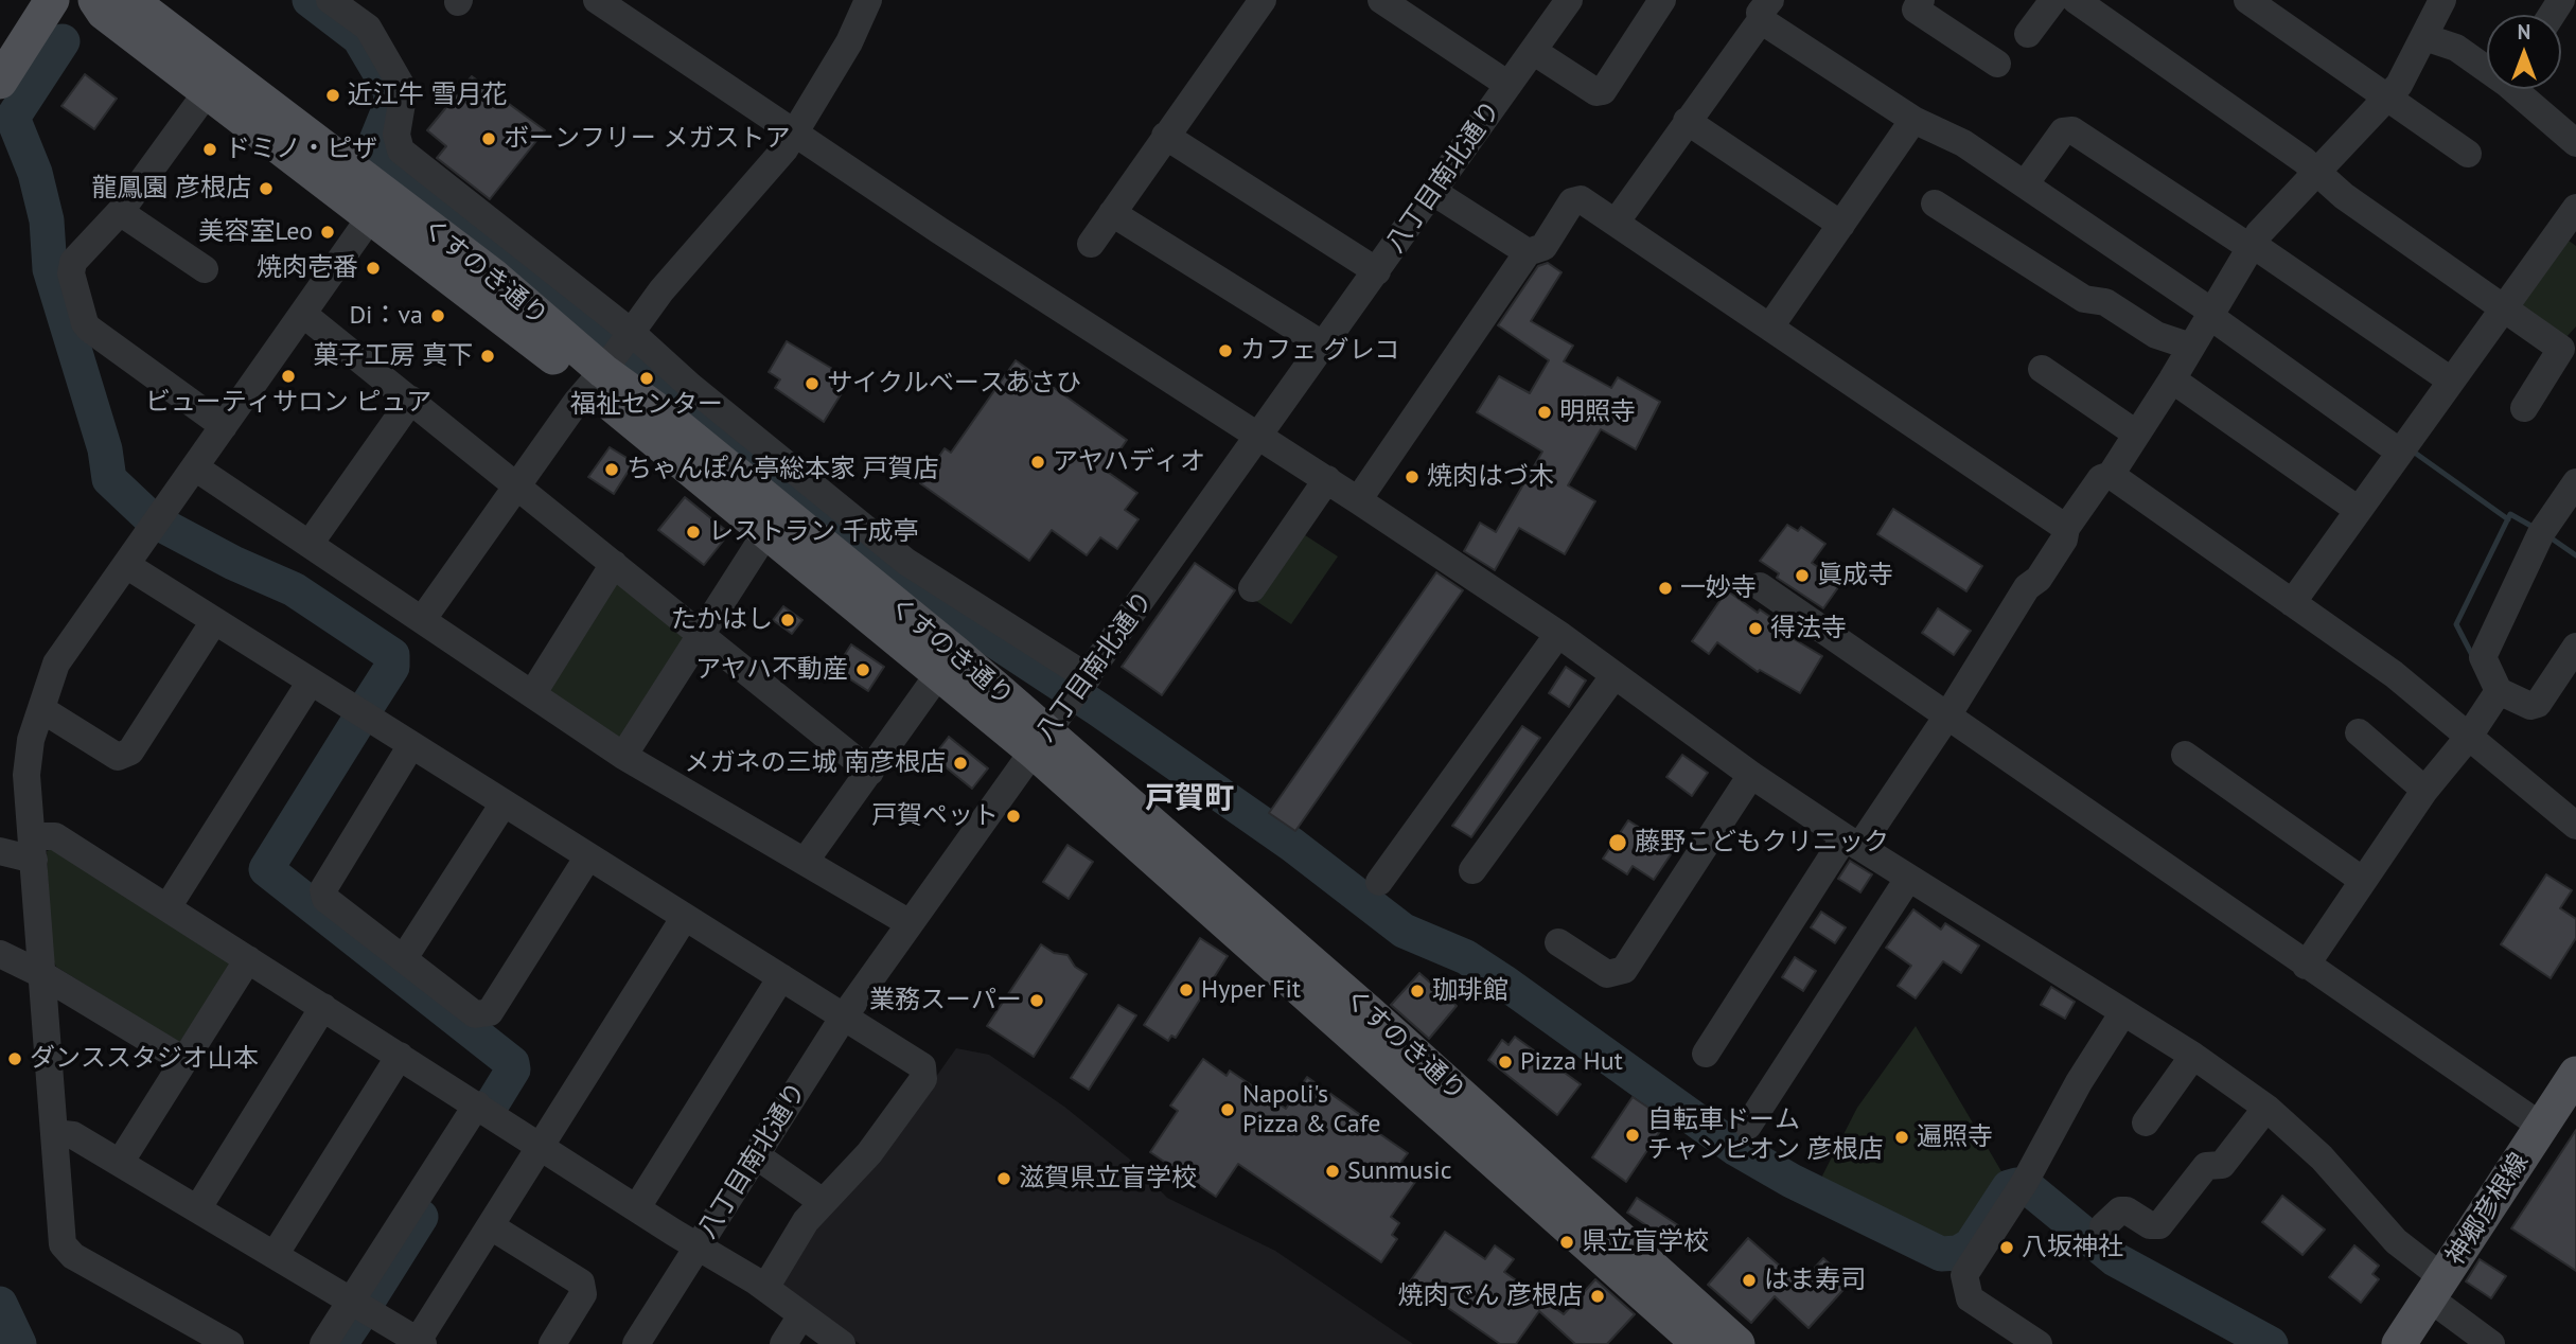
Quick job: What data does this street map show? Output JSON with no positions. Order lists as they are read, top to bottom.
{
  "streets": {
    "main road": ["くすのき通り", "神郷彦根線"],
    "street": ["八丁目南北通り"]
  },
  "crossings": [
    ["八丁目南北通り", "くすのき通り"]
  ],
  "districts": ["戸賀町"],
  "places": [
    "近江牛 雪月花",
    "ボーンフリー メガストア",
    "ドミノ・ピザ",
    "龍鳳園 彦根店",
    "美容室Leo",
    "焼肉壱番",
    "Di：va",
    "カフェ グレコ",
    "菓子工房 真下",
    "ビューティサロン ピュア",
    "福祉センター",
    "サイクルベースあさひ",
    "明照寺",
    "アヤハディオ",
    "ちゃんぽん亭総本家 戸賀店",
    "焼肉はづ木",
    "レストラン 千成亭",
    "眞成寺",
    "一妙寺",
    "たかはし",
    "得法寺",
    "アヤハ不動産",
    "メガネの三城 南彦根店",
    "戸賀ペット",
    "藤野こどもクリニック",
    "Hyper Fit",
    "珈琲館",
    "業務スーパー",
    "ダンススタジオ山本",
    "Pizza Hut",
    "Napoli's Pizza & Cafe",
    "自転車ドーム チャンピオン 彦根店",
    "遍照寺",
    "Sunmusic",
    "滋賀県立盲学校",
    "県立盲学校",
    "八坂神社",
    "はま寿司",
    "焼肉でん 彦根店"
  ],
  "north": "top"
}
